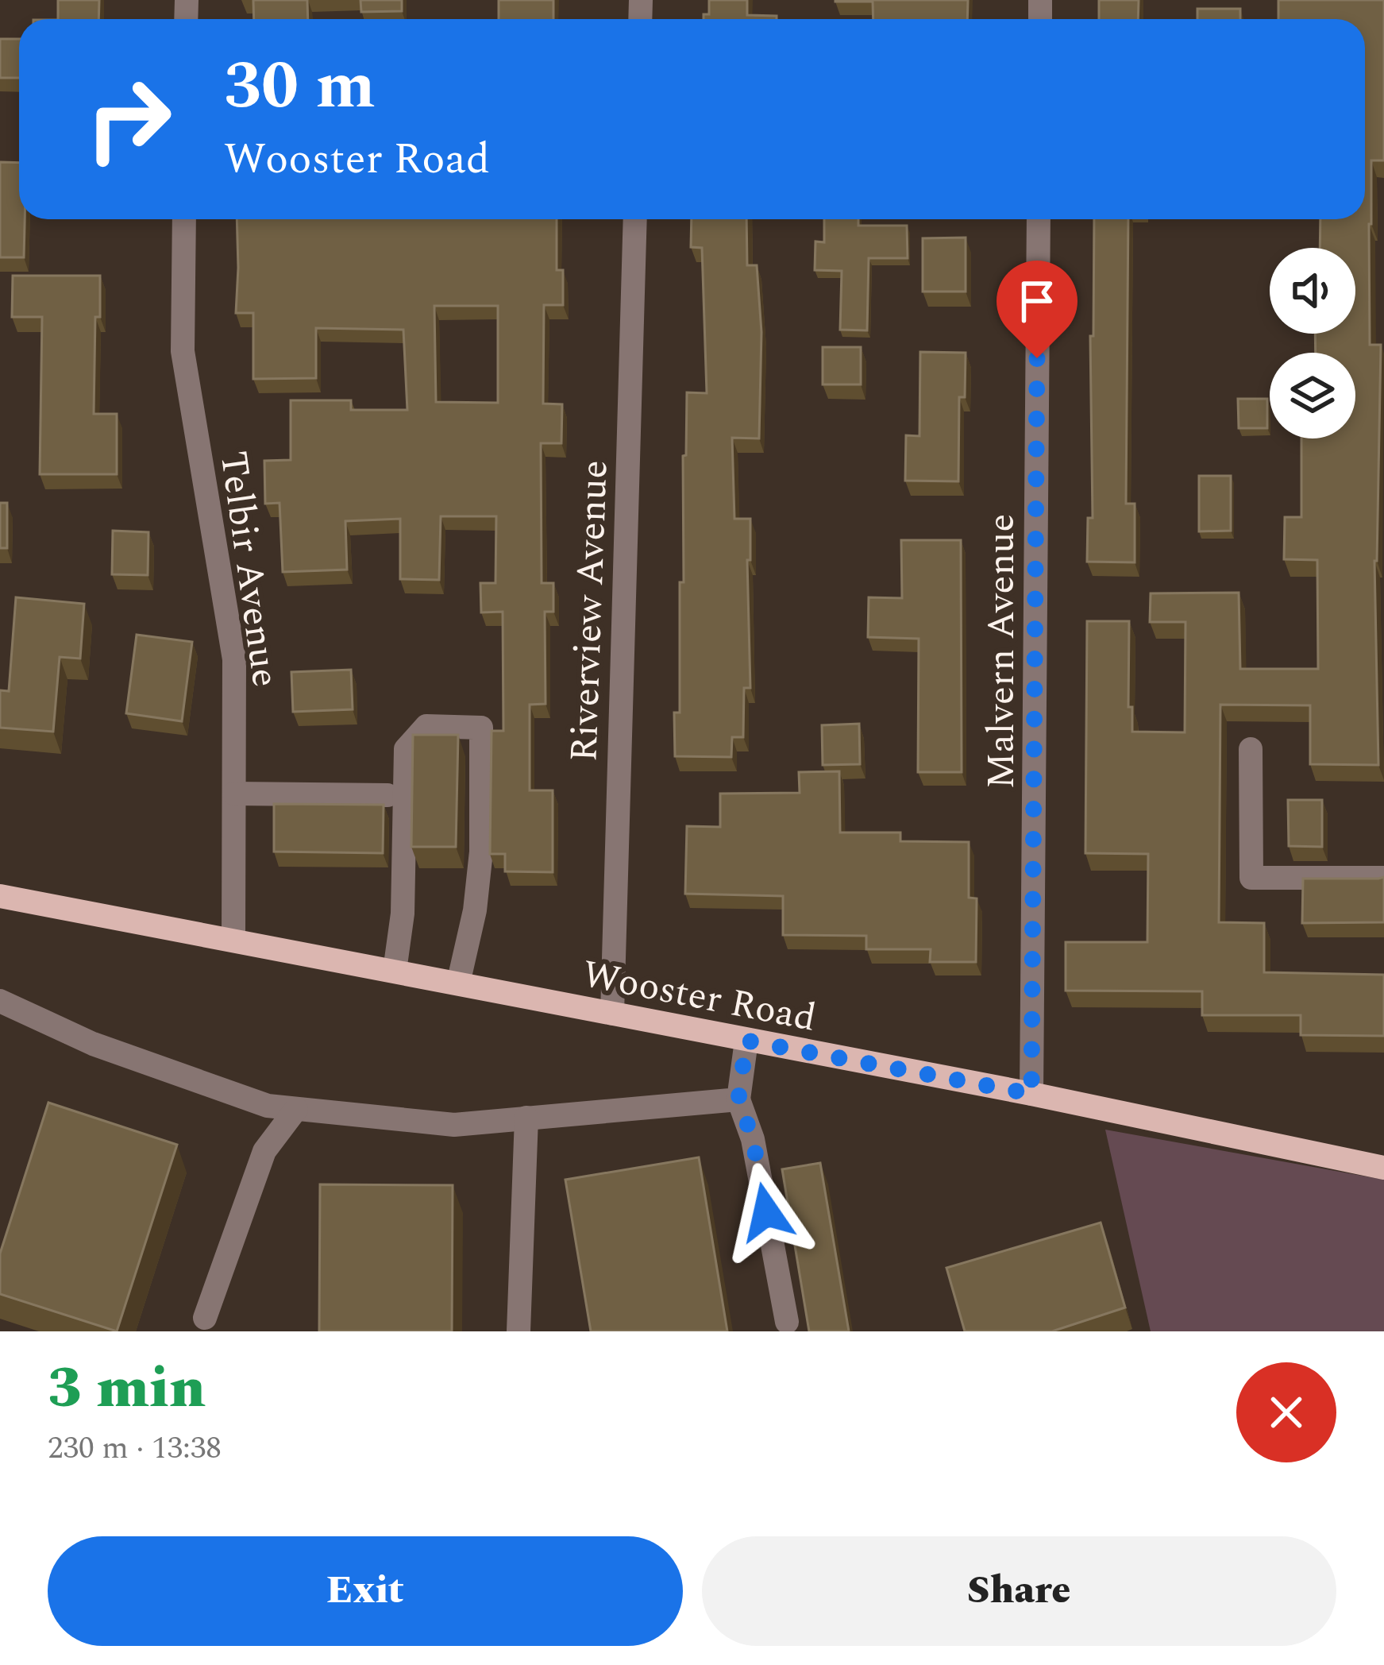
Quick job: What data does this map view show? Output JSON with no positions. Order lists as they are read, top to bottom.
{
  "streets": {
    "main road": ["Wooster Road"],
    "street": ["Telbir Avenue", "Riverview Avenue", "Malvern Avenue"]
  },
  "crossings": [
    ["Telbir Avenue", "Wooster Road"],
    ["Riverview Avenue", "Wooster Road"],
    ["Malvern Avenue", "Wooster Road"]
  ],
  "page": {
    "turn": ["30 m", "Wooster Road"],
    "heading": ["3 min", "230 m · 13:38"],
    "buttons": ["Exit", "Share"]
  }
}
